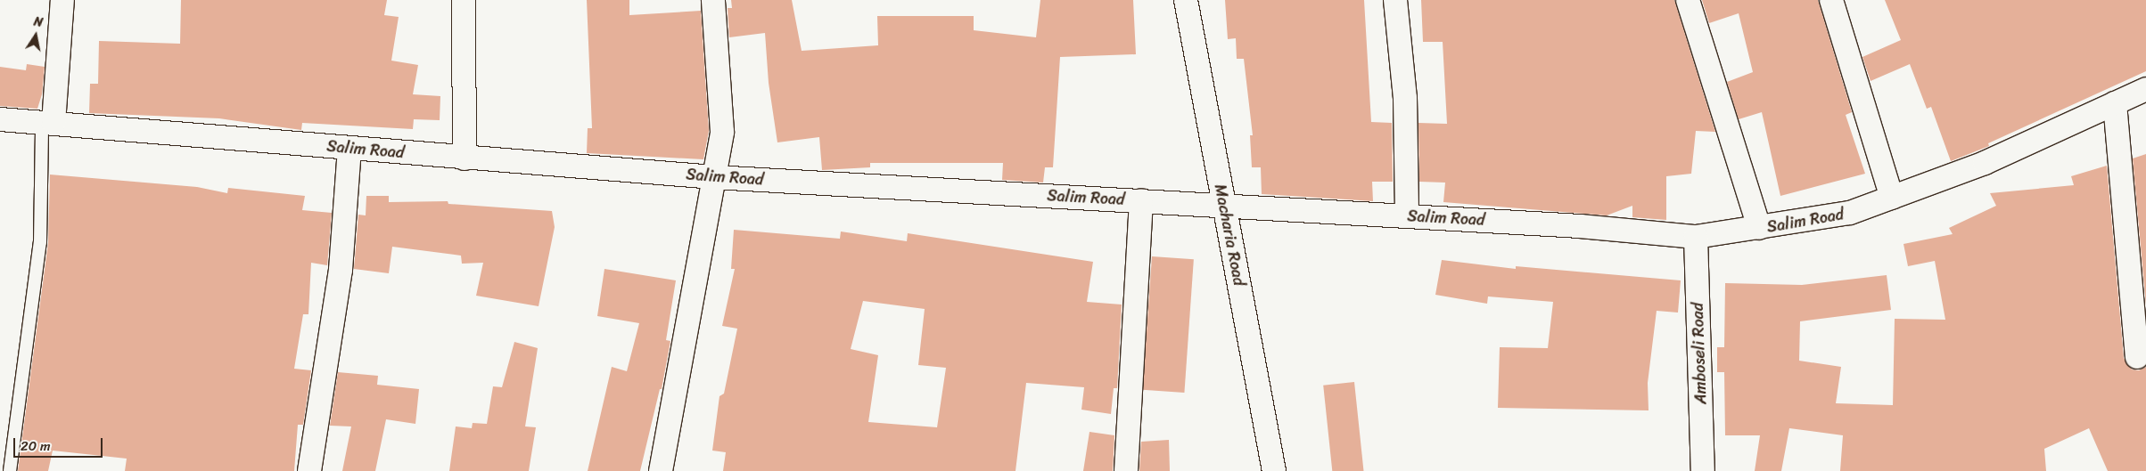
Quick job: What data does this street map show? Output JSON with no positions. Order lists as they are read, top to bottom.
{
  "streets": {
    "street": ["Salim Road", "Macharia Road", "Amboseli Road"]
  },
  "crossings": [
    ["Salim Road", "Macharia Road"],
    ["Salim Road", "Amboseli Road"]
  ],
  "scale_bar": "20 m",
  "north": "top"
}
